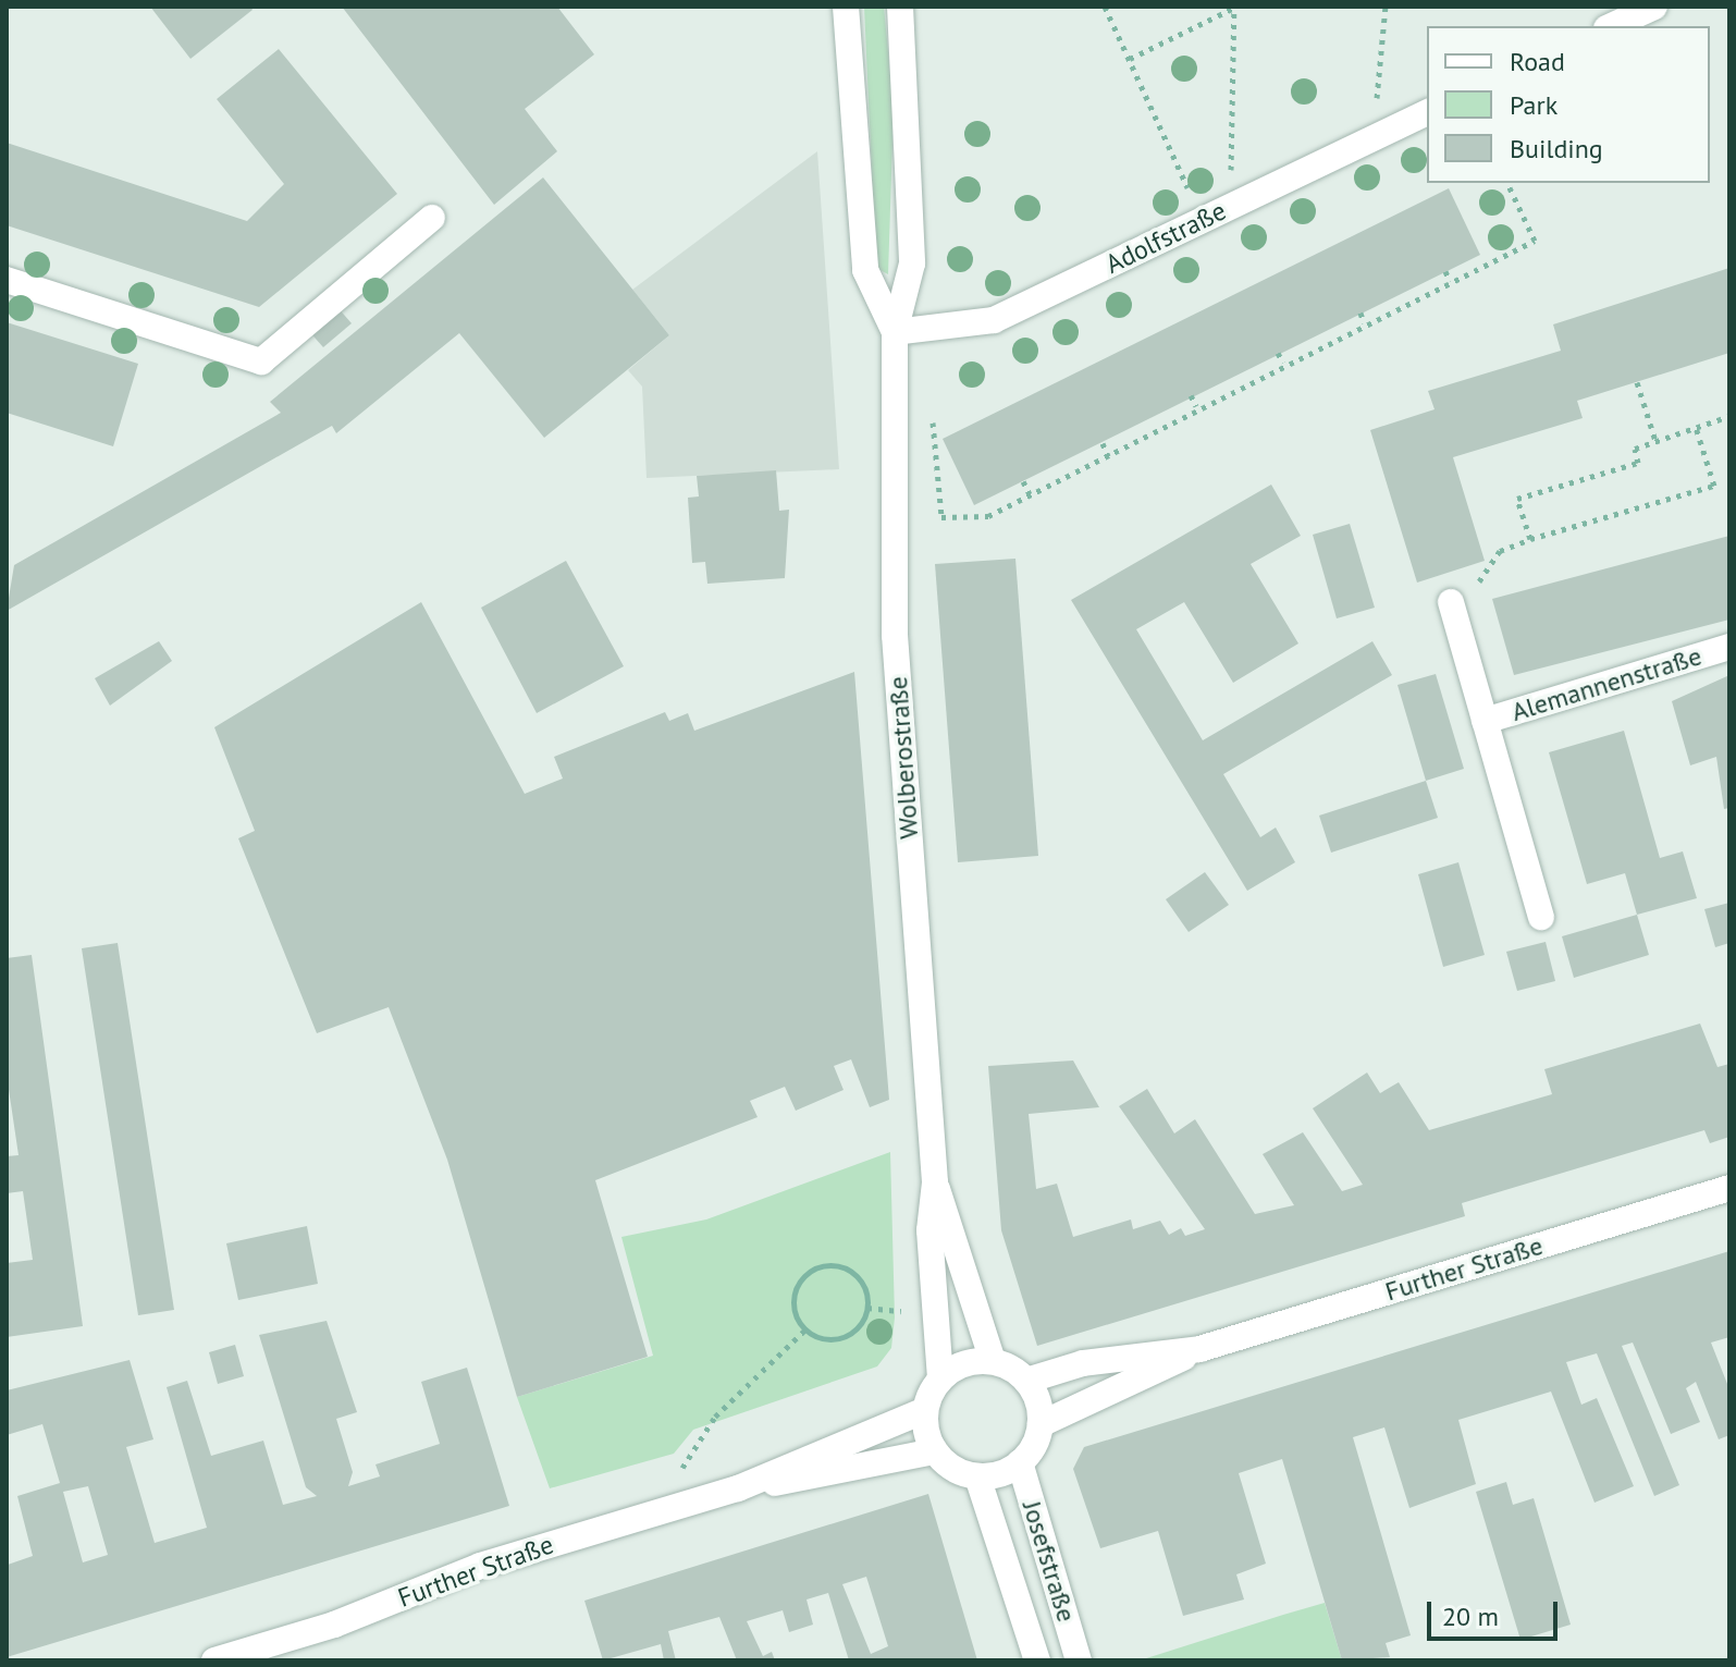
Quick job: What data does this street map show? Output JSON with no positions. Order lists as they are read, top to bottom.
{
  "streets": {
    "street": [
      "Adolfstraße",
      "Alemannenstraße",
      "Wolberostraße",
      "Further Straße",
      "Josefstraße"
    ]
  },
  "crossings": [
    ["Adolfstraße", "Wolberostraße"],
    ["Wolberostraße", "Further Straße"],
    ["Wolberostraße", "Josefstraße"],
    ["Further Straße", "Josefstraße"]
  ],
  "legend": ["Road", "Park", "Building"],
  "scale_bar": "20 m"
}
